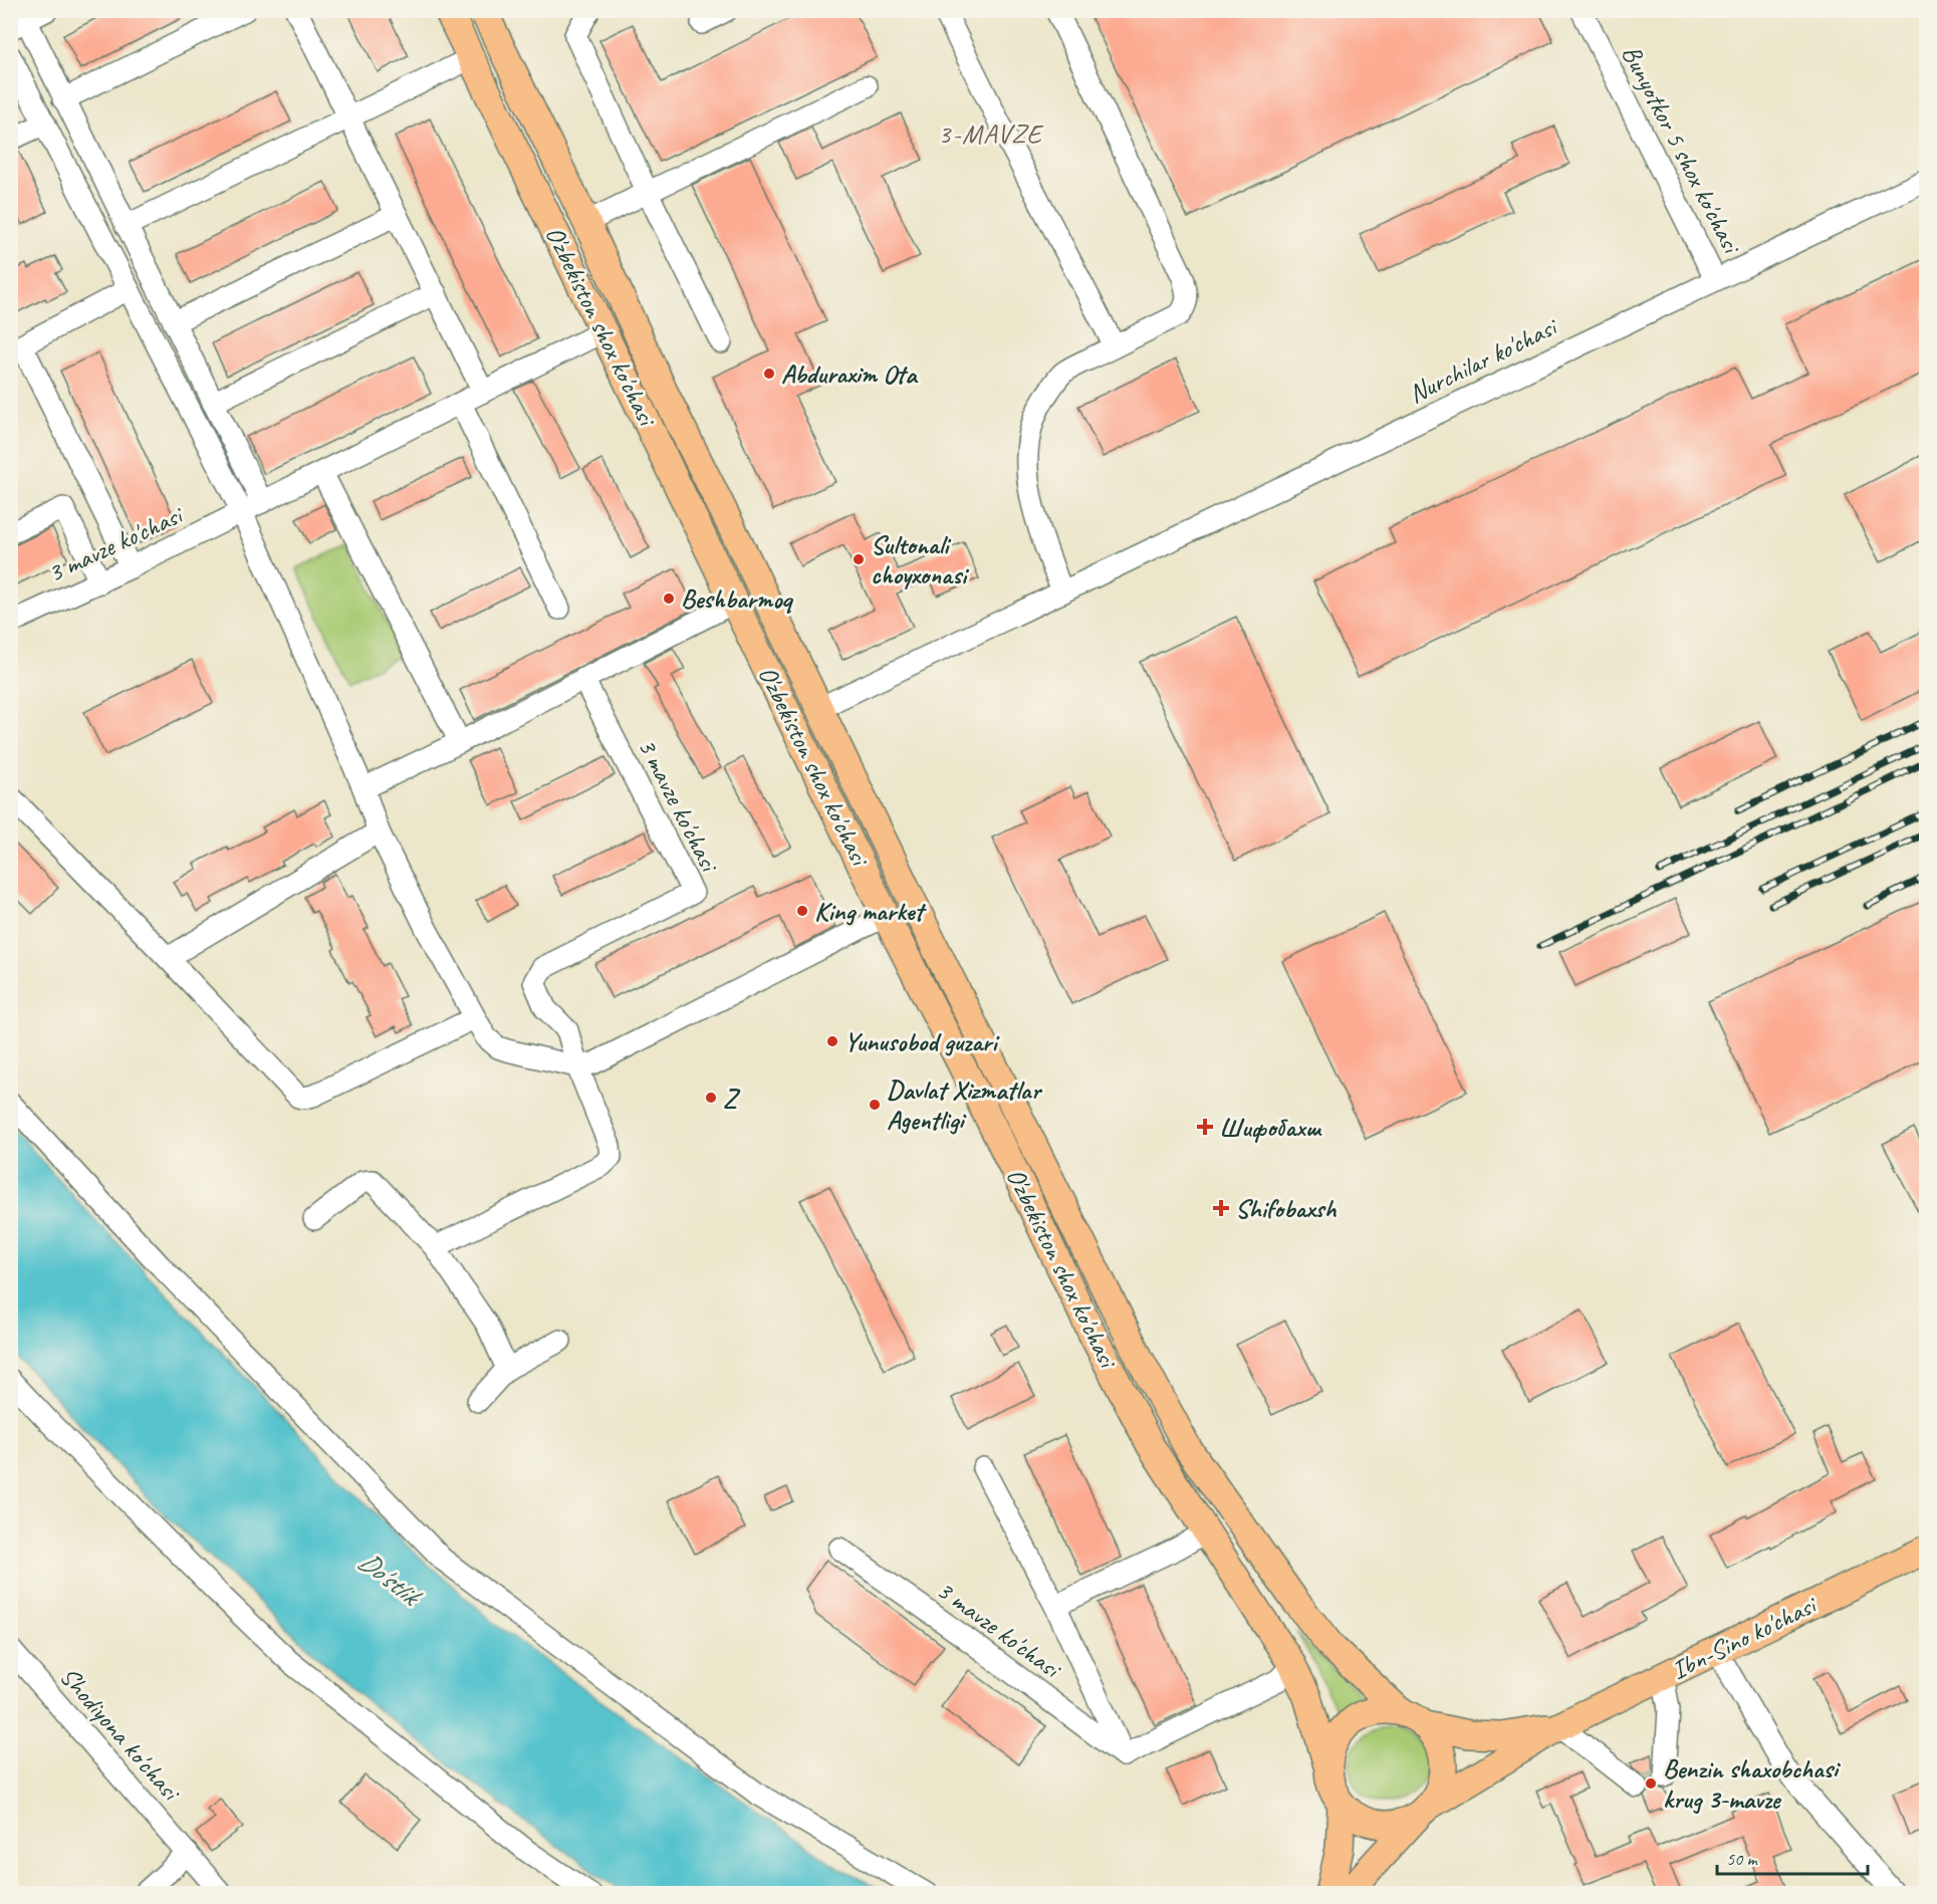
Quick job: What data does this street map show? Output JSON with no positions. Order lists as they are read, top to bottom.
{
  "streets": {
    "main road": ["O'zbekiston shox ko'chasi", "Ibn-Sino ko'chasi"],
    "street": [
      "Bunyotkor 5 shox ko'chasi",
      "Nurchilar ko'chasi",
      "3 mavze ko'chasi",
      "Shodiyona ko'chasi"
    ]
  },
  "crossings": [
    ["Bunyotkor 5 shox ko'chasi", "Nurchilar ko'chasi"],
    ["O'zbekiston shox ko'chasi", "Nurchilar ko'chasi"],
    ["O'zbekiston shox ko'chasi", "3 mavze ko'chasi"]
  ],
  "districts": ["3-MAVZE"],
  "water": ["Do'stlik"],
  "places": {
    "other": [
      "Abduraxim Ota",
      "Sultonali choyxonasi",
      "Beshbarmoq",
      "King market",
      "Yunusobod guzari",
      "Z",
      "Davlat Xizmatlar Agentligi",
      "Benzin shaxobchasi krug 3-mavze"
    ],
    "health": ["Шифобахш", "Shifobaxsh"]
  },
  "scale_bar": "50 m"
}
